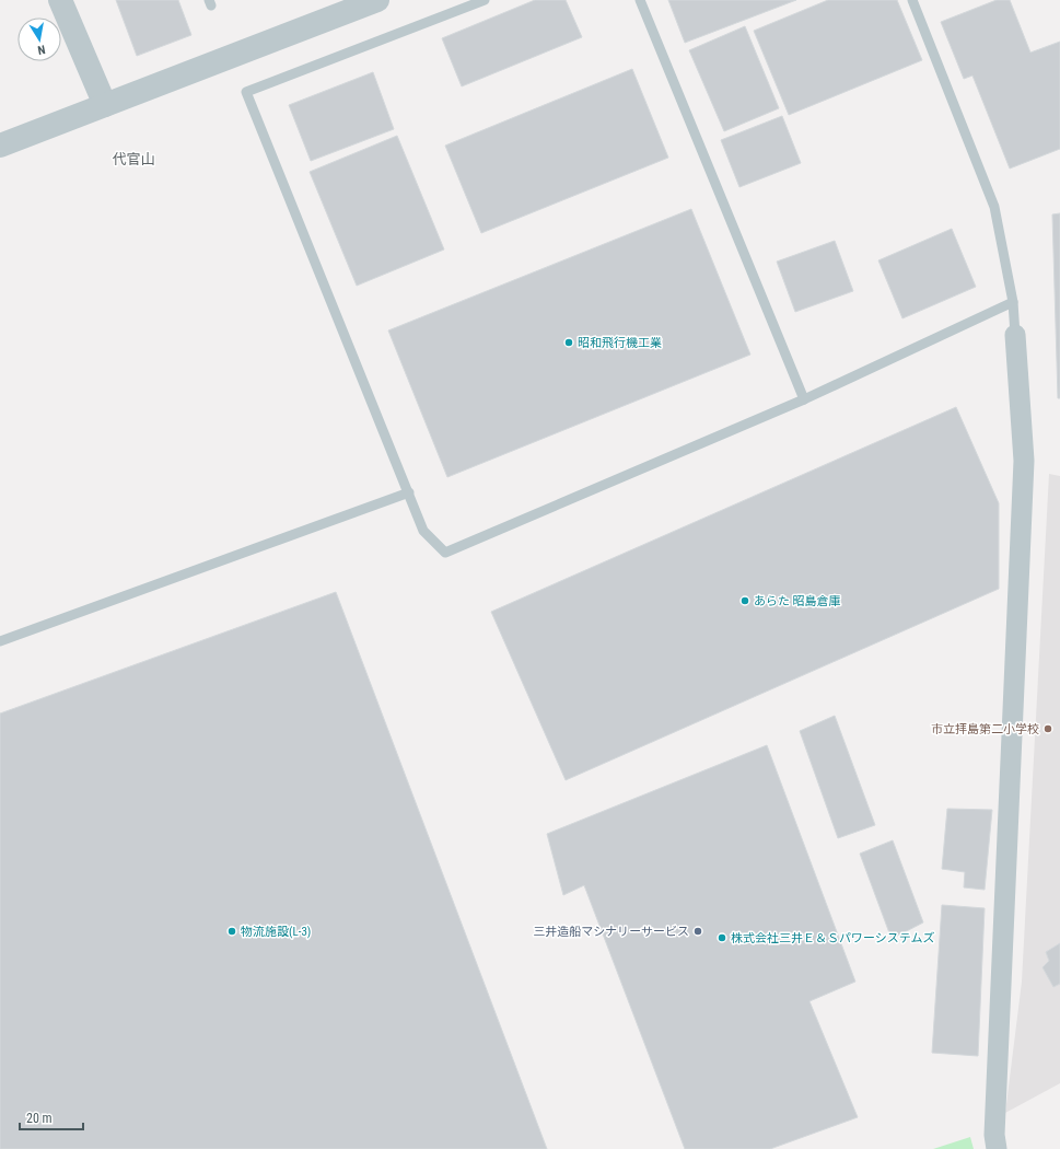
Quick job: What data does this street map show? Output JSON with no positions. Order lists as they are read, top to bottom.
{
  "districts": ["代官山"],
  "places": [
    "昭和飛行機工業",
    "あらた 昭島倉庫",
    "市立拝島第二小学校",
    "物流施設(L-3)",
    "三井造船マシナリーサービス",
    "株式会社三井Ｅ＆Ｓパワーシステムズ"
  ],
  "scale_bar": "20 m",
  "north": "bottom"
}
